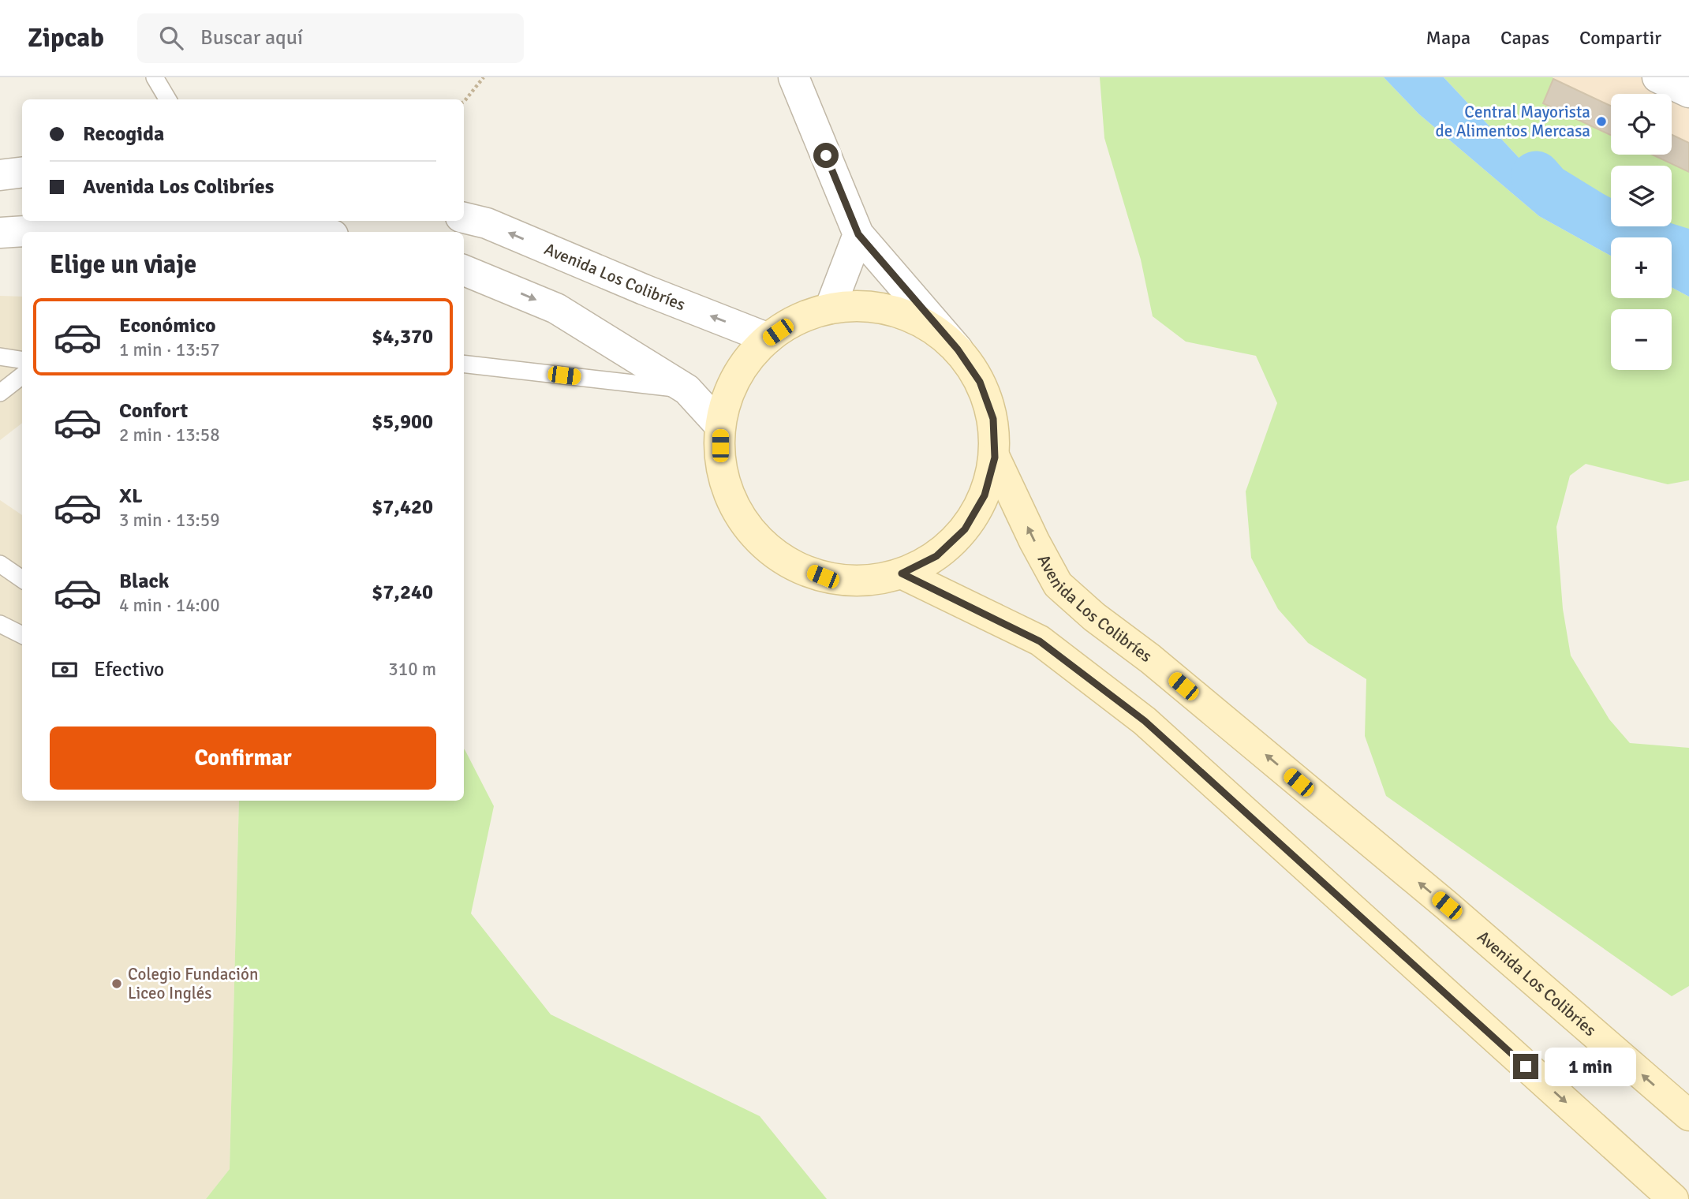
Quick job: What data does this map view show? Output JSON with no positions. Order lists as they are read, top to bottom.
{
  "streets": {
    "main road": ["Avenida Los Colibríes"]
  },
  "one_way": ["Avenida Los Colibríes"],
  "places": ["Central Mayorista de Alimentos Mercasa", "Colegio Fundación Liceo Inglés"],
  "page": {
    "header": "Zipcab",
    "search": "Buscar aquí",
    "nav": ["Mapa", "Capas", "Compartir"],
    "map_buttons": ["+", "−"],
    "banner": ["Recogida", "Avenida Los Colibríes"],
    "heading": "Elige un viaje",
    "list": [
      {
        "name": "Económico",
        "note": "1 min · 13:57",
        "value": "$4,370"
      },
      {
        "name": "Confort",
        "note": "2 min · 13:58",
        "value": "$5,900"
      },
      {
        "name": "XL",
        "note": "3 min · 13:59",
        "value": "$7,420"
      },
      {
        "name": "Black",
        "note": "4 min · 14:00",
        "value": "$7,240"
      }
    ],
    "pay": ["Efectivo", "310 m"],
    "buttons": "Confirmar",
    "bubble": "1 min"
  }
}
